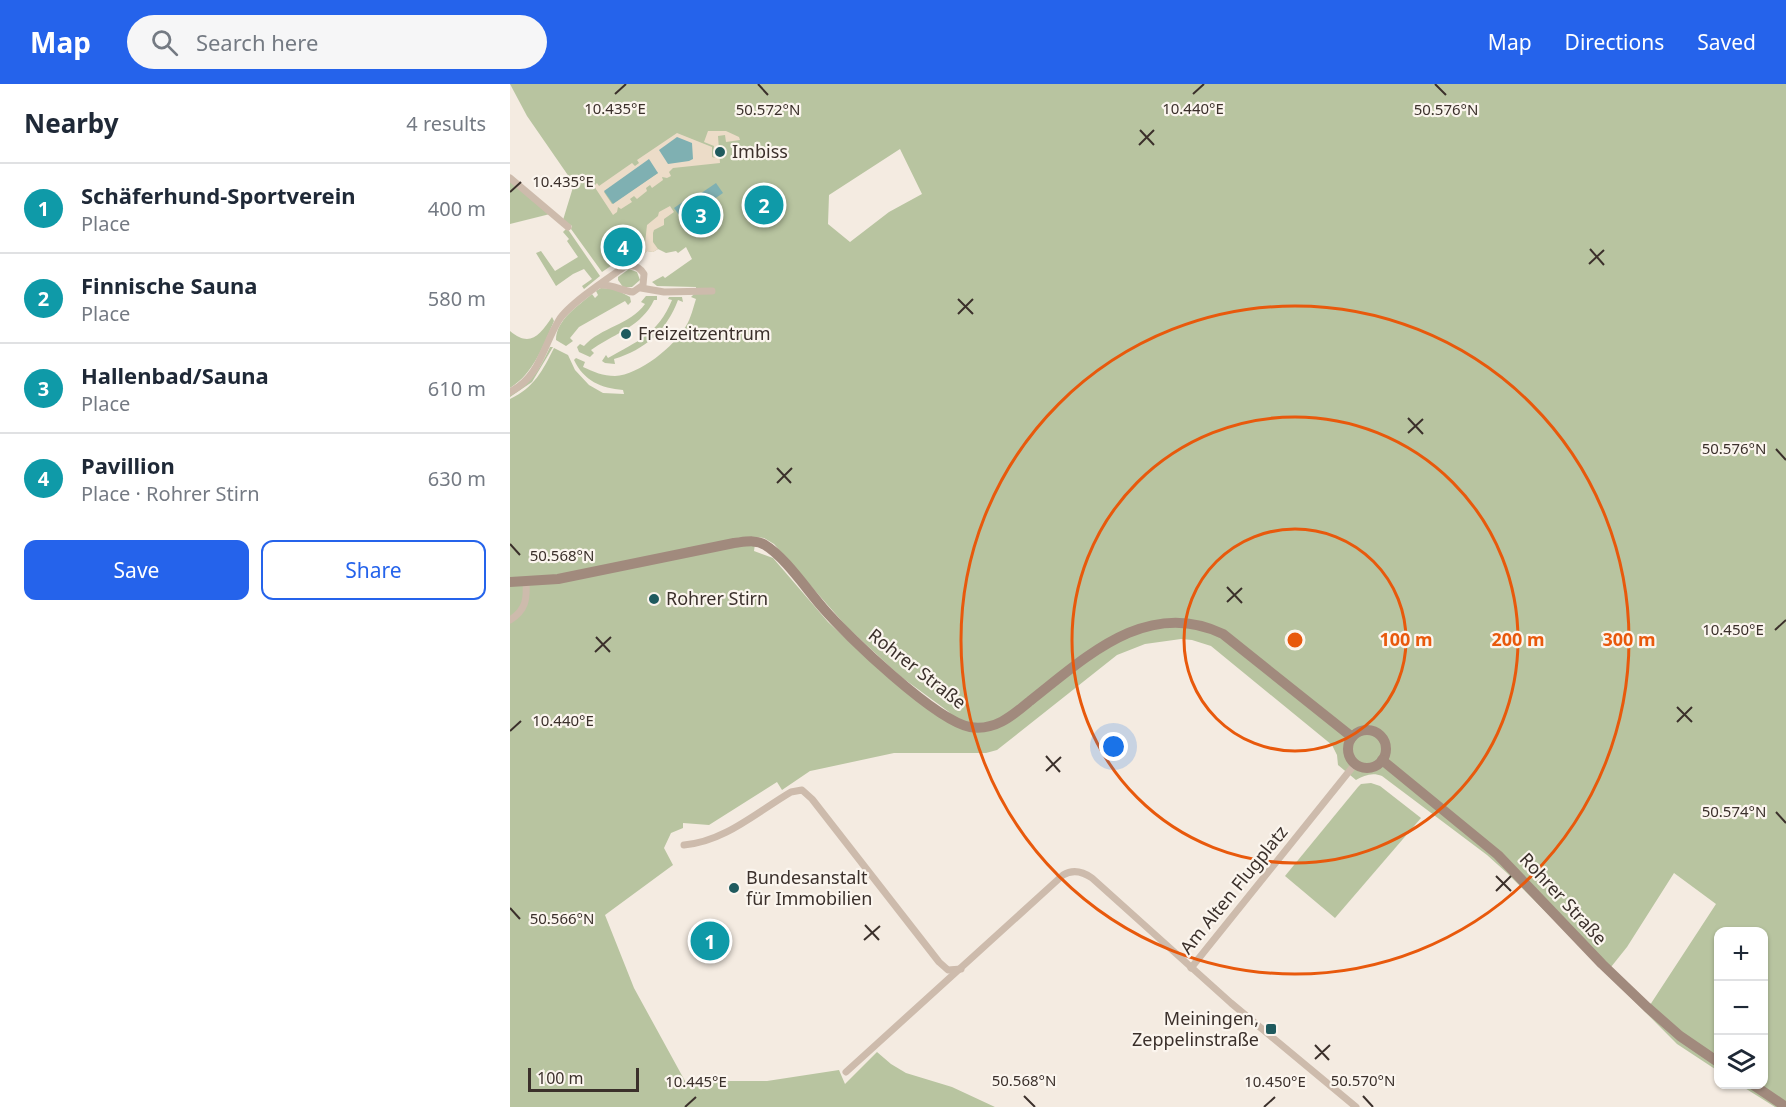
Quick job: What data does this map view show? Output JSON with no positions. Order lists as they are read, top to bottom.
{
  "streets": {
    "main road": ["Rohrer Straße"],
    "street": ["Am Alten Flugplatz"]
  },
  "crossings": [
    ["Rohrer Straße", "Am Alten Flugplatz"]
  ],
  "places": {
    "other": [
      "Imbiss",
      "Freizeitzentrum",
      "Rohrer Stirn",
      "Bundesanstalt für Immobilien"
    ],
    "transit": ["Meiningen, Zeppelinstraße"]
  },
  "scale_bar": "100 m",
  "page": {
    "header": "Map",
    "search": "Search here",
    "nav": ["Map", "Directions", "Saved"],
    "heading": ["Nearby", "4 results"],
    "list": [
      {
        "mark": "1",
        "name": "Schäferhund-Sportverein",
        "note": "Place",
        "value": "400 m"
      },
      {
        "mark": "2",
        "name": "Finnische Sauna",
        "note": "Place",
        "value": "580 m"
      },
      {
        "mark": "3",
        "name": "Hallenbad/Sauna",
        "note": "Place",
        "value": "610 m"
      },
      {
        "mark": "4",
        "name": "Pavillion",
        "note": "Place · Rohrer Stirn",
        "value": "630 m"
      }
    ],
    "pins": [
      "2",
      "3",
      "4",
      "1"
    ],
    "buttons": ["Save", "Share"],
    "map_buttons": ["+", "−"],
    "scale": "100 m"
  },
  "coordinates": [
    "10.435°E",
    "10.440°E",
    "50.572°N",
    "50.576°N",
    "50.568°N",
    "10.450°E",
    "50.574°N",
    "50.566°N",
    "50.570°N",
    "10.445°E"
  ],
  "rings": ["100 m", "200 m", "300 m"]
}
